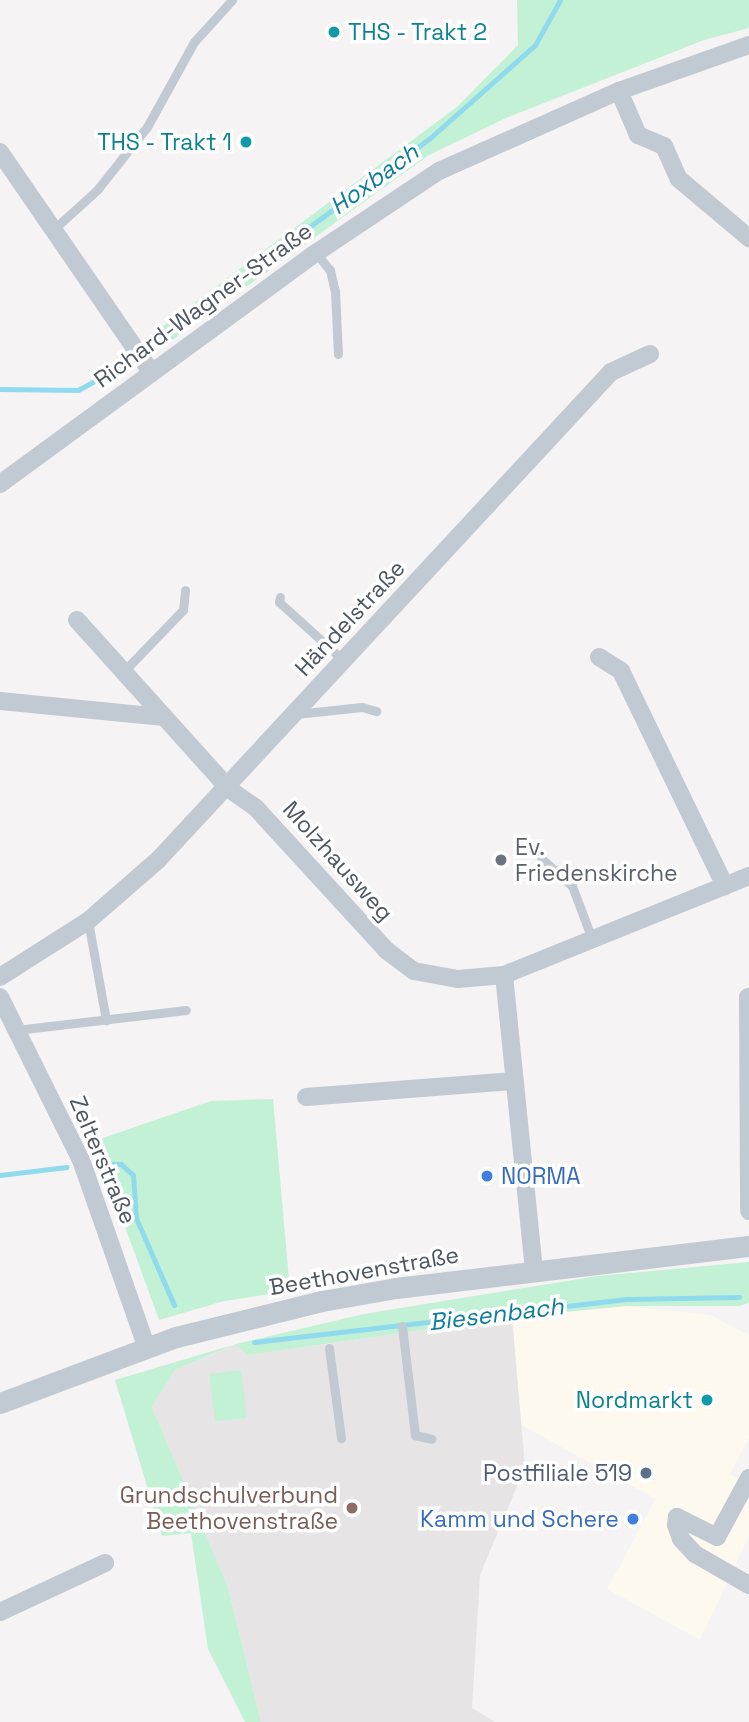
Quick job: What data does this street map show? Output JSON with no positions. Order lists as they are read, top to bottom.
{
  "streets": {
    "street": [
      "Richard-Wagner-Straße",
      "Händelstraße",
      "Molzhausweg",
      "Zelterstraße",
      "Beethovenstraße"
    ]
  },
  "crossings": [
    ["Händelstraße", "Molzhausweg"],
    ["Zelterstraße", "Beethovenstraße"]
  ],
  "water": ["Hoxbach", "Biesenbach"],
  "places": [
    "THS - Trakt 2",
    "THS - Trakt 1",
    "Ev. Friedenskirche",
    "NORMA",
    "Nordmarkt",
    "Postfiliale 519",
    "Grundschulverbund Beethovenstraße",
    "Kamm und Schere"
  ]
}
